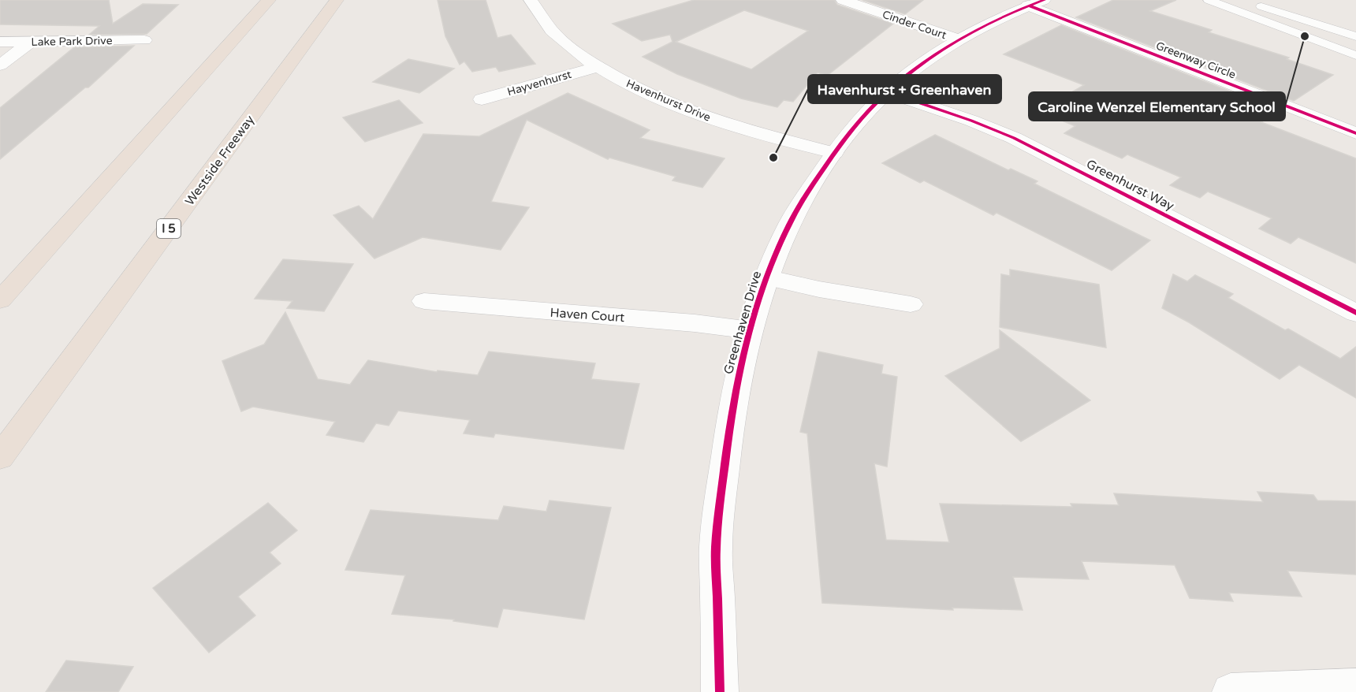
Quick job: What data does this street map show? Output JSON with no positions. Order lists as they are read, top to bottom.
{
  "streets": {
    "highway": ["Westside Freeway", "I 5"],
    "street": [
      "Cinder Court",
      "Lake Park Drive",
      "Greenway Circle",
      "Hayvenhurst",
      "Havenhurst Drive",
      "Greenhurst Way",
      "Haven Court",
      "Greenhaven Drive"
    ]
  },
  "crossings": [
    ["Cinder Court", "Greenhaven Drive"],
    ["Greenway Circle", "Greenhaven Drive"],
    ["Hayvenhurst", "Havenhurst Drive"],
    ["Havenhurst Drive", "Greenhaven Drive"],
    ["Greenhurst Way", "Greenhaven Drive"],
    ["Haven Court", "Greenhaven Drive"]
  ],
  "places": ["Caroline Wenzel Elementary School", "Havenhurst + Greenhaven"]
}
